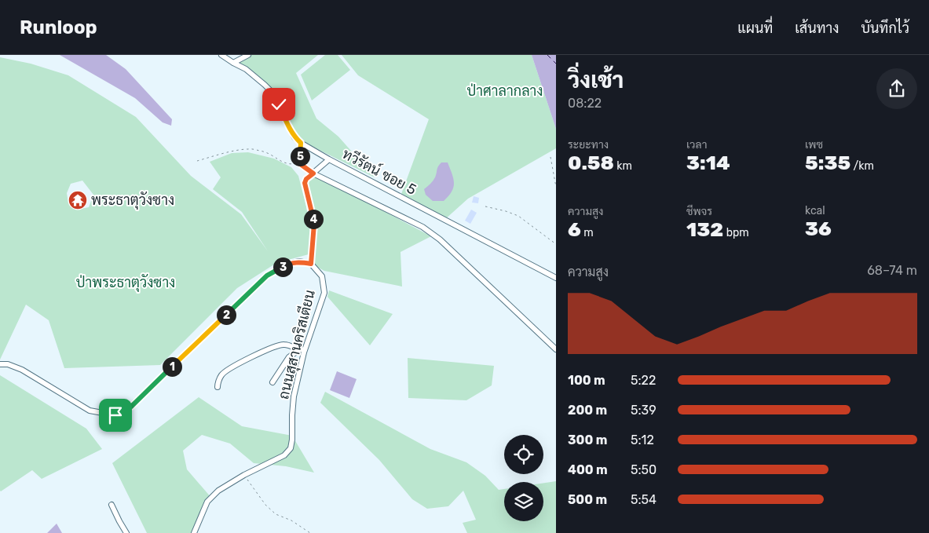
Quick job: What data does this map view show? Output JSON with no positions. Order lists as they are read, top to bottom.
{
  "streets": {
    "street": ["ทวีรัตน์ ซอย 5", "ถนนสุสานคริสเตียน"]
  },
  "parks": ["ป่าศาลากลาง", "ป่าพระธาตุวังซาง"],
  "places": {
    "temple": ["พระธาตุวังซาง"]
  },
  "page": {
    "header": "Runloop",
    "nav": ["แผนที่", "เส้นทาง", "บันทึกไว้"],
    "heading": ["วิ่งเช้า", "08:22"],
    "stats": [
      ["ระยะทาง", "0.58 km"],
      ["เวลา", "3:14"],
      ["เพซ", "5:35 /km"],
      ["ความสูง", "6 m"],
      ["ชีพจร", "132 bpm"],
      ["kcal", "36"]
    ],
    "pins": [
      "5",
      "4",
      "3",
      "2",
      "1"
    ],
    "chart": ["ความสูง", "68–74 m"],
    "list": [
      {
        "name": "100 m",
        "note": "5:22"
      },
      {
        "name": "200 m",
        "note": "5:39"
      },
      {
        "name": "300 m",
        "note": "5:12"
      },
      {
        "name": "400 m",
        "note": "5:50"
      },
      {
        "name": "500 m",
        "note": "5:54"
      }
    ]
  }
}
